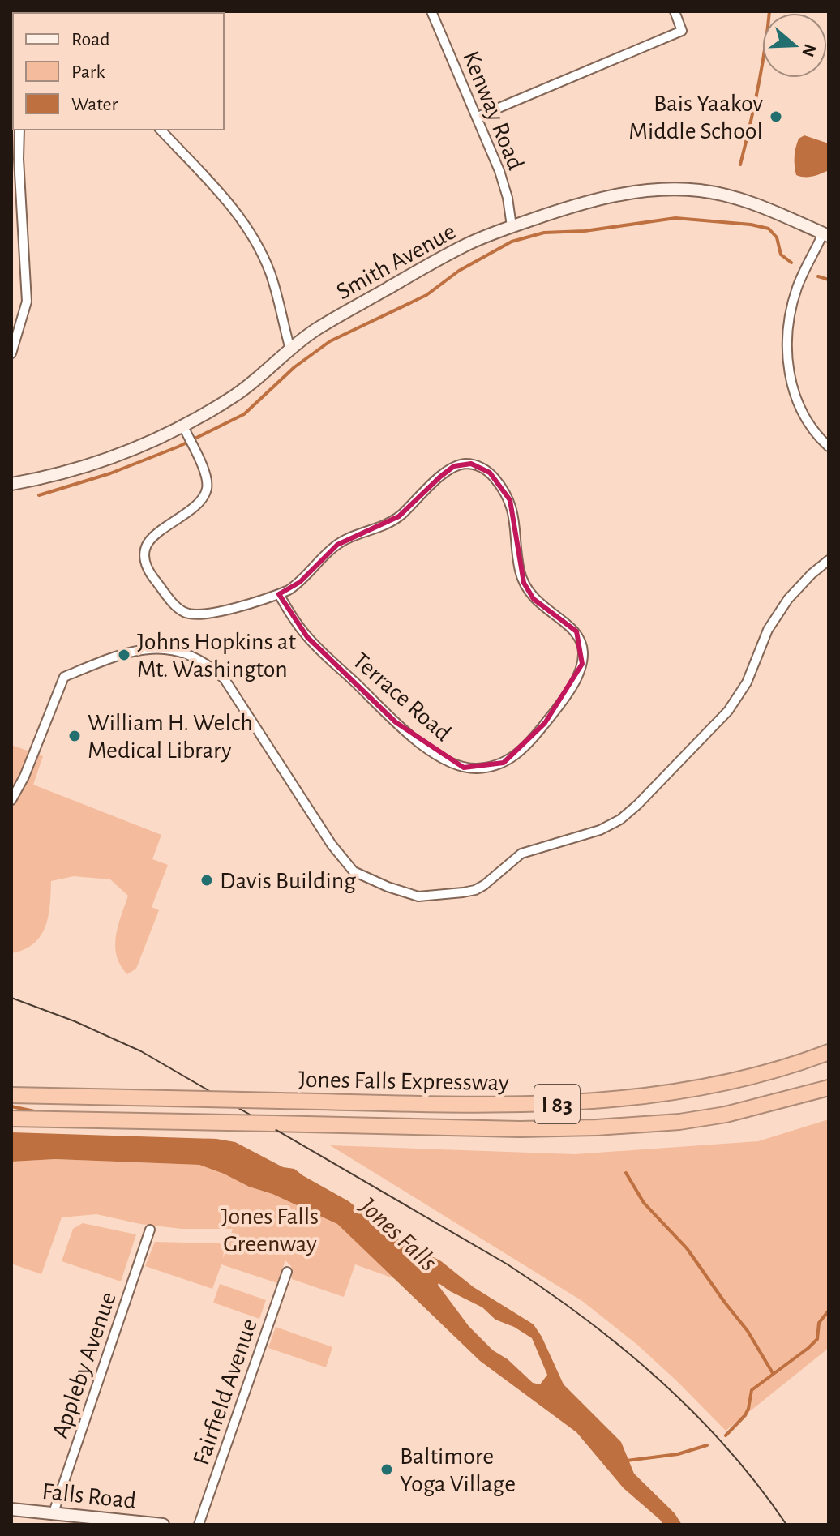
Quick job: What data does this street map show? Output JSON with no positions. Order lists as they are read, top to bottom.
{
  "streets": {
    "highway": ["Jones Falls Expressway", "I 83"],
    "main road": ["Smith Avenue", "Falls Road"],
    "street": [
      "Kenway Road",
      "Terrace Road",
      "Appleby Avenue",
      "Fairfield Avenue"
    ]
  },
  "crossings": [
    ["Kenway Road", "Smith Avenue"],
    ["Smith Avenue", "Terrace Road"],
    ["Appleby Avenue", "Falls Road"]
  ],
  "water": ["Jones Falls"],
  "parks": ["Jones Falls Greenway"],
  "places": [
    "Bais Yaakov Middle School",
    "Johns Hopkins at Mt. Washington",
    "William H. Welch Medical Library",
    "Davis Building",
    "Baltimore Yoga Village"
  ],
  "legend": ["Road", "Park", "Water"],
  "north": "right"
}
